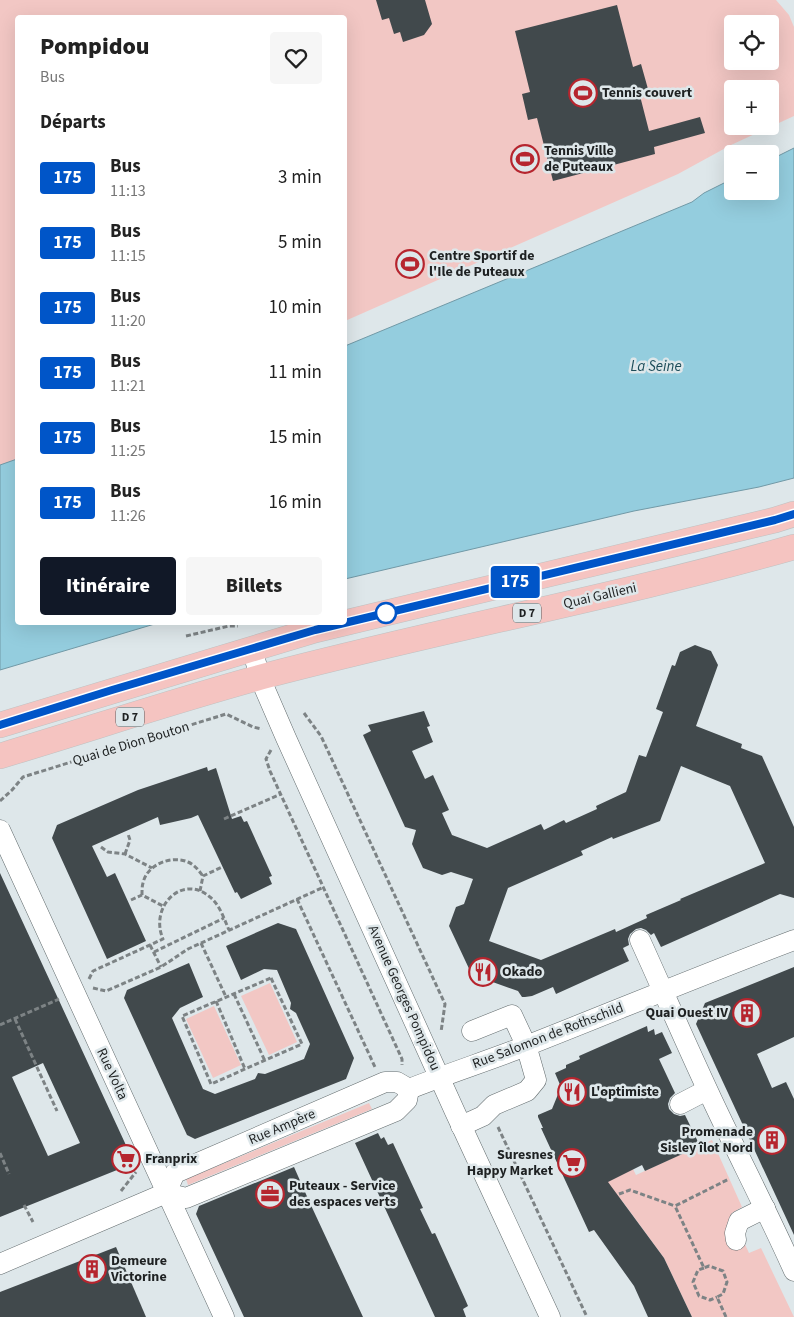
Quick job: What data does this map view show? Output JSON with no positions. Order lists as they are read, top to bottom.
{
  "streets": {
    "main road": ["Quai Gallieni", "D 7", "Quai de Dion Bouton"],
    "street": [
      "Avenue Georges Pompidou",
      "Rue Salomon de Rothschild",
      "Rue Volta",
      "Rue Ampère"
    ]
  },
  "crossings": [
    ["Quai Gallieni", "Quai de Dion Bouton"],
    ["Quai Gallieni", "Avenue Georges Pompidou"],
    ["D 7", "Avenue Georges Pompidou"],
    ["Quai de Dion Bouton", "Avenue Georges Pompidou"],
    ["Avenue Georges Pompidou", "Rue Salomon de Rothschild"],
    ["Rue Volta", "Rue Ampère"]
  ],
  "water": ["La Seine"],
  "places": {
    "sports": ["Tennis couvert", "Tennis Ville de Puteaux", "Centre Sportif de l'Ile de Puteaux"],
    "restaurant": ["Okado", "L'optimiste"],
    "building": ["Quai Ouest IV", "Promenade Sisley îlot Nord", "Demeure Victorine"],
    "supermarket": ["Franprix", "Suresnes Happy Market"],
    "office": ["Puteaux - Service des espaces verts"]
  },
  "lines": ["bus line 175"],
  "page": {
    "on_map": "175",
    "map_buttons": ["+", "−"],
    "heading": [
      ["Pompidou", "Bus"],
      "Départs"
    ],
    "list": [
      {
        "mark": "175",
        "name": "Bus",
        "note": "11:13",
        "value": "3 min"
      },
      {
        "mark": "175",
        "name": "Bus",
        "note": "11:15",
        "value": "5 min"
      },
      {
        "mark": "175",
        "name": "Bus",
        "note": "11:20",
        "value": "10 min"
      },
      {
        "mark": "175",
        "name": "Bus",
        "note": "11:21",
        "value": "11 min"
      },
      {
        "mark": "175",
        "name": "Bus",
        "note": "11:25",
        "value": "15 min"
      },
      {
        "mark": "175",
        "name": "Bus",
        "note": "11:26",
        "value": "16 min"
      }
    ],
    "buttons": ["Itinéraire", "Billets"]
  }
}
